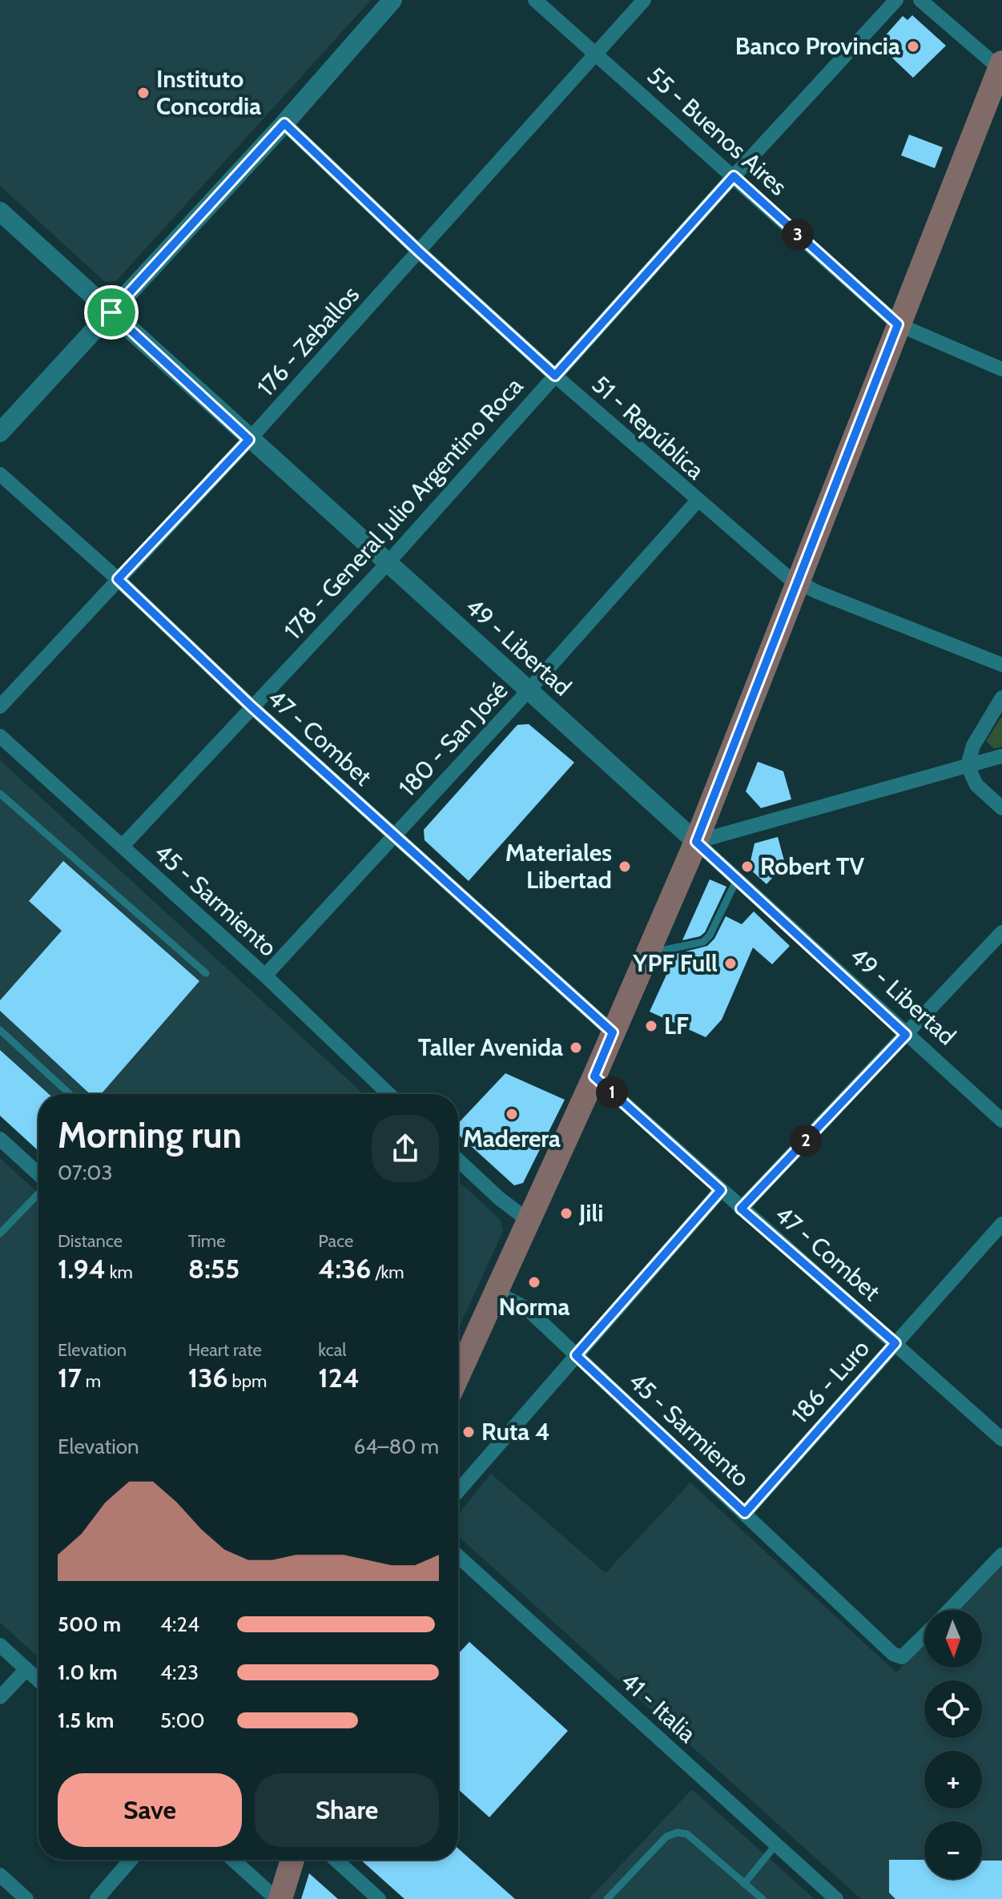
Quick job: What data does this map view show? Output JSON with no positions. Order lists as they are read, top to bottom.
{
  "streets": {
    "street": [
      "55 - Buenos Aires",
      "176 - Zeballos",
      "51 - República",
      "178 - General Julio Argentino Roca",
      "49 - Libertad",
      "47 - Combet",
      "180 - San José",
      "45 - Sarmiento",
      "186 - Luro",
      "41 - Italia"
    ]
  },
  "crossings": [
    ["55 - Buenos Aires", "176 - Zeballos"],
    ["55 - Buenos Aires", "178 - General Julio Argentino Roca"],
    ["176 - Zeballos", "51 - República"],
    ["176 - Zeballos", "49 - Libertad"],
    ["176 - Zeballos", "47 - Combet"],
    ["51 - República", "178 - General Julio Argentino Roca"],
    ["51 - República", "180 - San José"],
    ["178 - General Julio Argentino Roca", "49 - Libertad"],
    ["178 - General Julio Argentino Roca", "47 - Combet"],
    ["178 - General Julio Argentino Roca", "45 - Sarmiento"],
    ["49 - Libertad", "180 - San José"],
    ["47 - Combet", "180 - San José"],
    ["47 - Combet", "186 - Luro"],
    ["180 - San José", "45 - Sarmiento"],
    ["45 - Sarmiento", "186 - Luro"]
  ],
  "places": [
    "Banco Provincia",
    "Instituto Concordia",
    "Materiales Libertad",
    "Robert TV",
    "YPF Full",
    "LF",
    "Taller Avenida",
    "Maderera",
    "Jili",
    "Norma",
    "Ruta 4"
  ],
  "north": "bottom",
  "page": {
    "pins": ["3", "1", "2"],
    "heading": ["Morning run", "07:03"],
    "stats": [
      ["Distance", "1.94 km"],
      ["Time", "8:55"],
      ["Pace", "4:36 /km"],
      ["Elevation", "17 m"],
      ["Heart rate", "136 bpm"],
      ["kcal", "124"]
    ],
    "chart": ["Elevation", "64–80 m"],
    "list": [
      {
        "name": "500 m",
        "note": "4:24"
      },
      {
        "name": "1.0 km",
        "note": "4:23"
      },
      {
        "name": "1.5 km",
        "note": "5:00"
      }
    ],
    "map_buttons": ["+", "−"],
    "buttons": ["Save", "Share"]
  }
}
